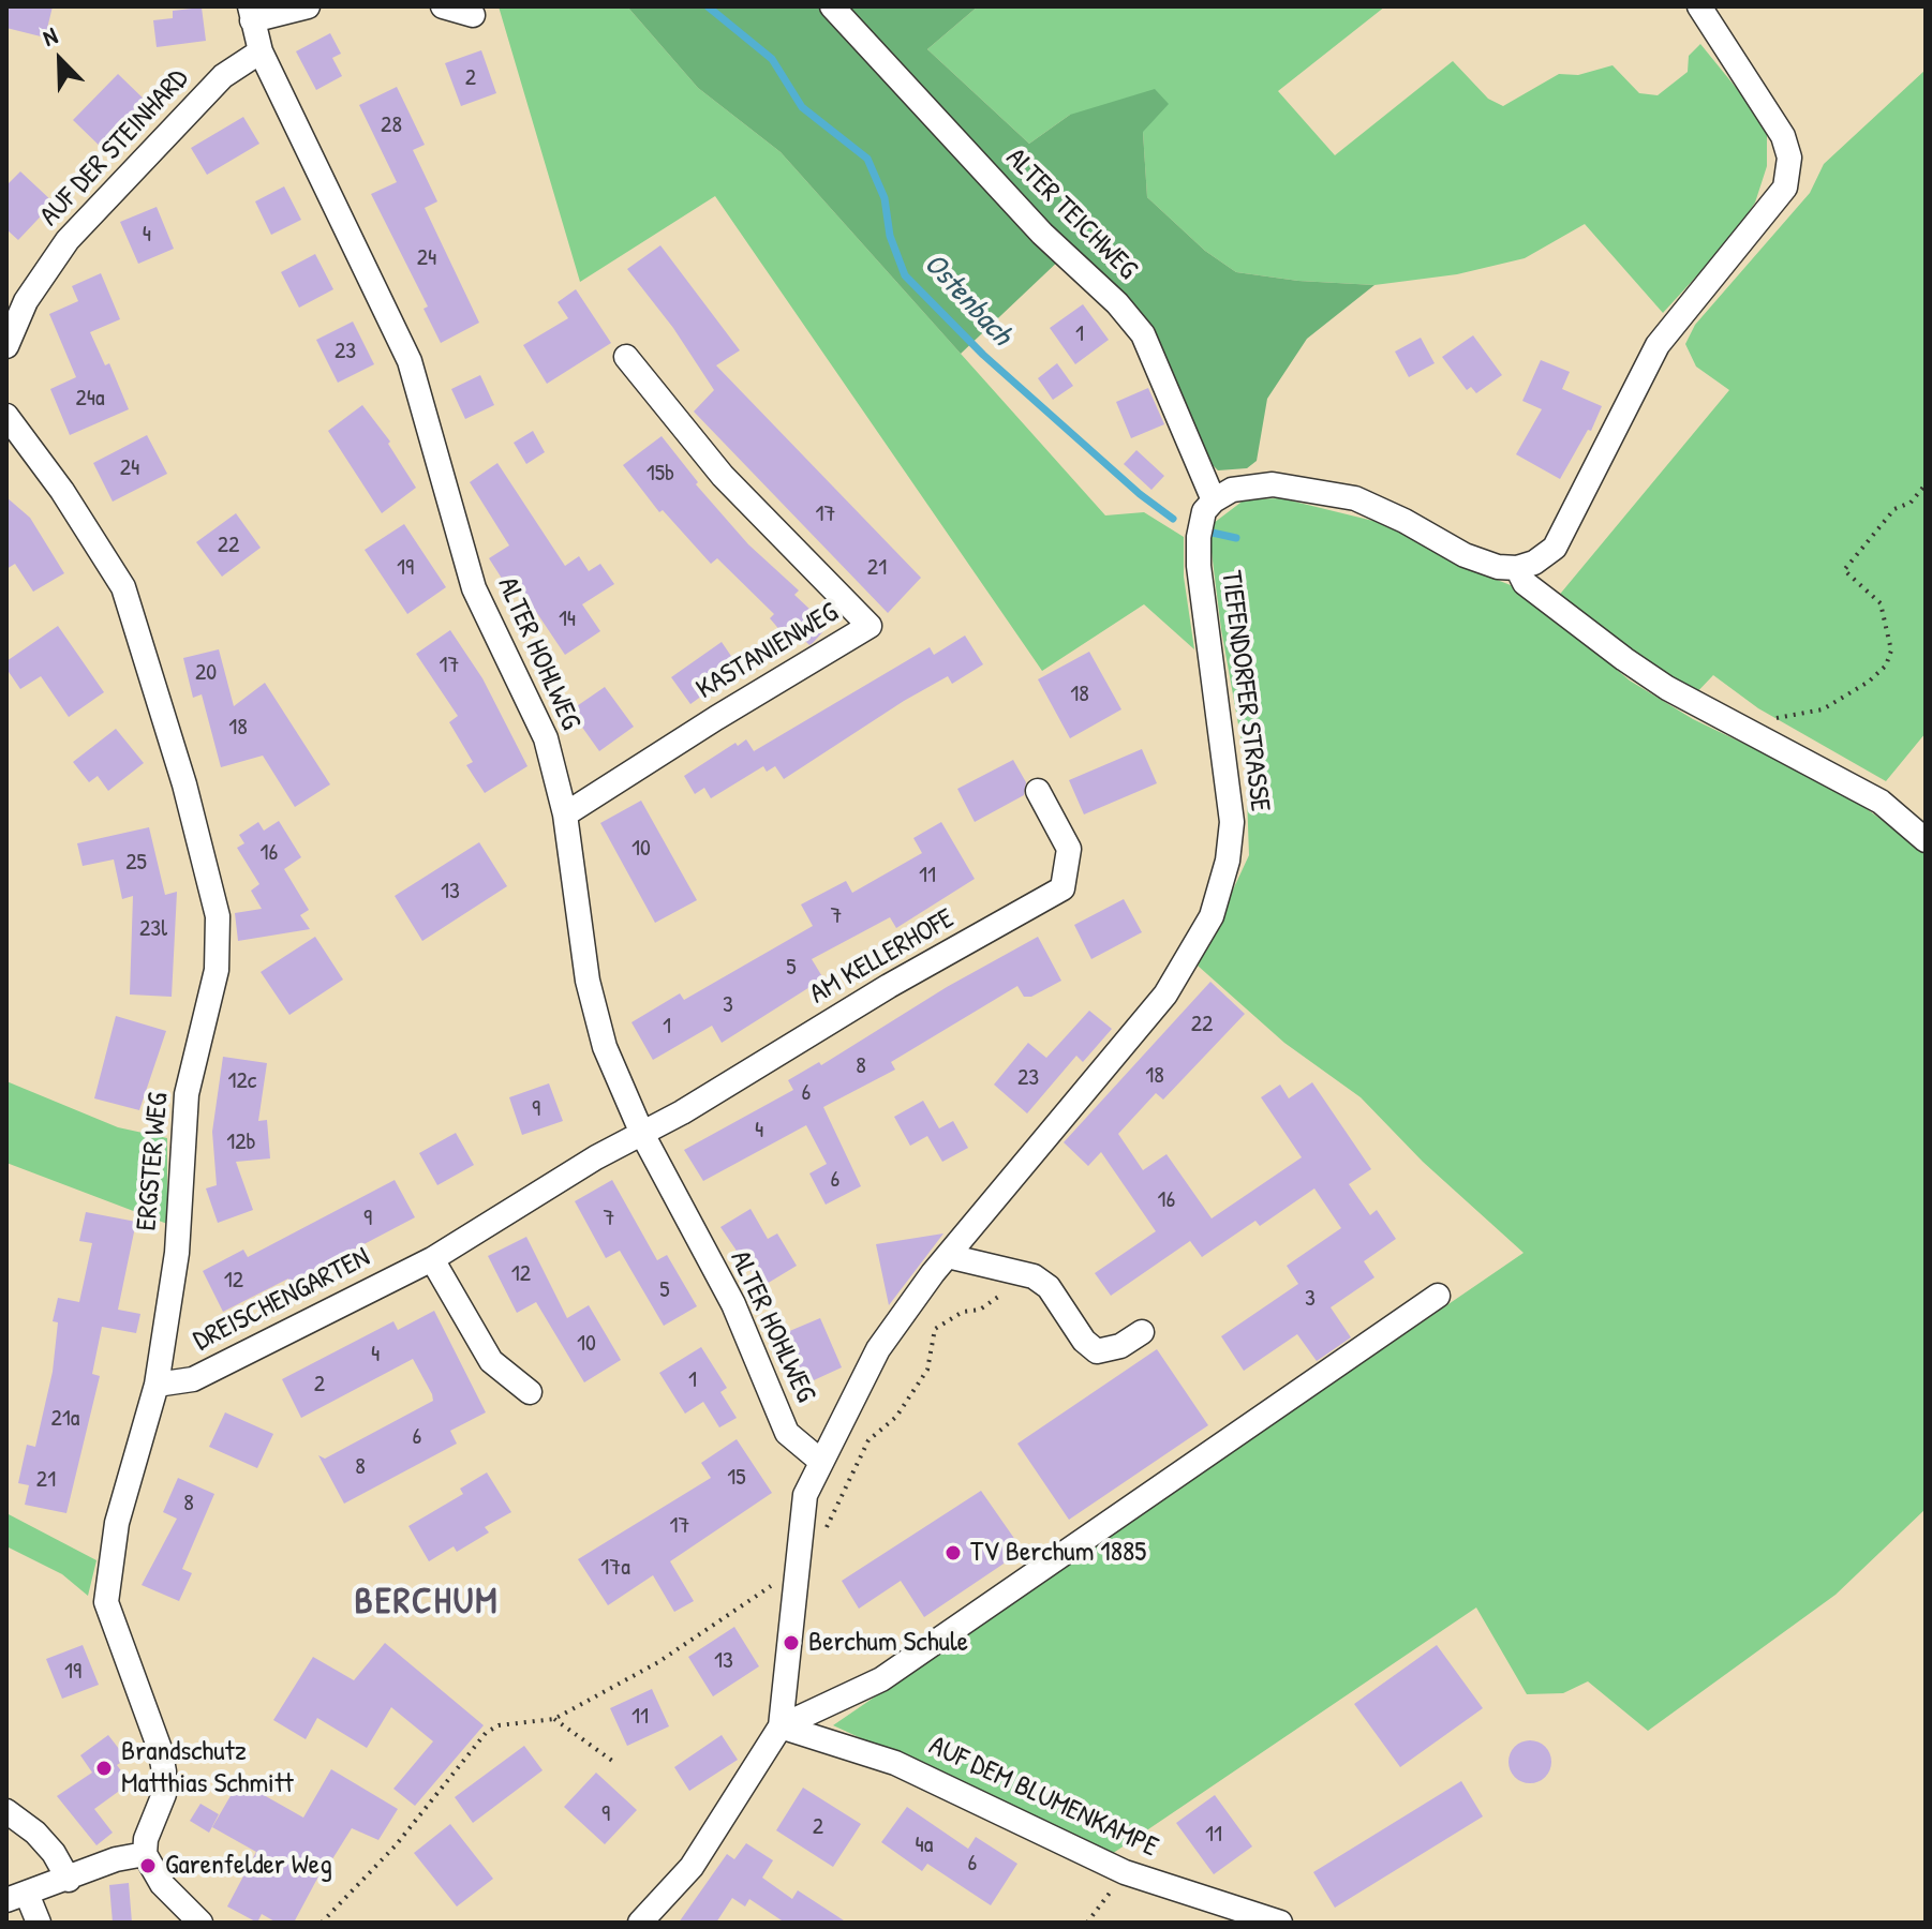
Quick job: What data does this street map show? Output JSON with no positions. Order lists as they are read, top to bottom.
{
  "streets": {
    "street": [
      "AUF DER STEINHARD",
      "ALTER TEICHWEG",
      "KASTANIENWEG",
      "ALTER HOHLWEG",
      "TIEFENDORFER STRASSE",
      "AM KELLERHOFE",
      "ERGSTER WEG",
      "DREISCHENGARTEN",
      "AUF DEM BLUMENKAMPE"
    ]
  },
  "crossings": [
    ["AUF DER STEINHARD", "ALTER HOHLWEG"],
    ["ALTER TEICHWEG", "TIEFENDORFER STRASSE"],
    ["KASTANIENWEG", "ALTER HOHLWEG"],
    ["ALTER HOHLWEG", "TIEFENDORFER STRASSE"],
    ["ALTER HOHLWEG", "AM KELLERHOFE"],
    ["ALTER HOHLWEG", "DREISCHENGARTEN"],
    ["TIEFENDORFER STRASSE", "AUF DEM BLUMENKAMPE"],
    ["AM KELLERHOFE", "DREISCHENGARTEN"],
    ["ERGSTER WEG", "DREISCHENGARTEN"]
  ],
  "districts": ["BERCHUM"],
  "water": ["Ostenbach"],
  "places": [
    "TV Berchum 1885",
    "Berchum Schule",
    "Brandschutz Matthias Schmitt",
    "Garenfelder Weg"
  ],
  "house_numbers": [
    "2",
    "28",
    "4",
    "24",
    "1",
    "23",
    "24a",
    "24",
    "15b",
    "17",
    "22",
    "19",
    "21",
    "14",
    "17",
    "20",
    "18",
    "18",
    "10",
    "16",
    "25",
    "11",
    "13",
    "7",
    "23l",
    "5",
    "3",
    "22",
    "1",
    "8",
    "18",
    "23",
    "12c",
    "6",
    "9",
    "4",
    "12b",
    "6",
    "16",
    "9",
    "7",
    "12",
    "12",
    "5",
    "3",
    "10",
    "4",
    "1",
    "2",
    "21a",
    "6",
    "8",
    "15",
    "21",
    "8",
    "17",
    "17a",
    "13",
    "19",
    "11",
    "9",
    "2",
    "11",
    "4a",
    "6"
  ],
  "north": "top left"
}
